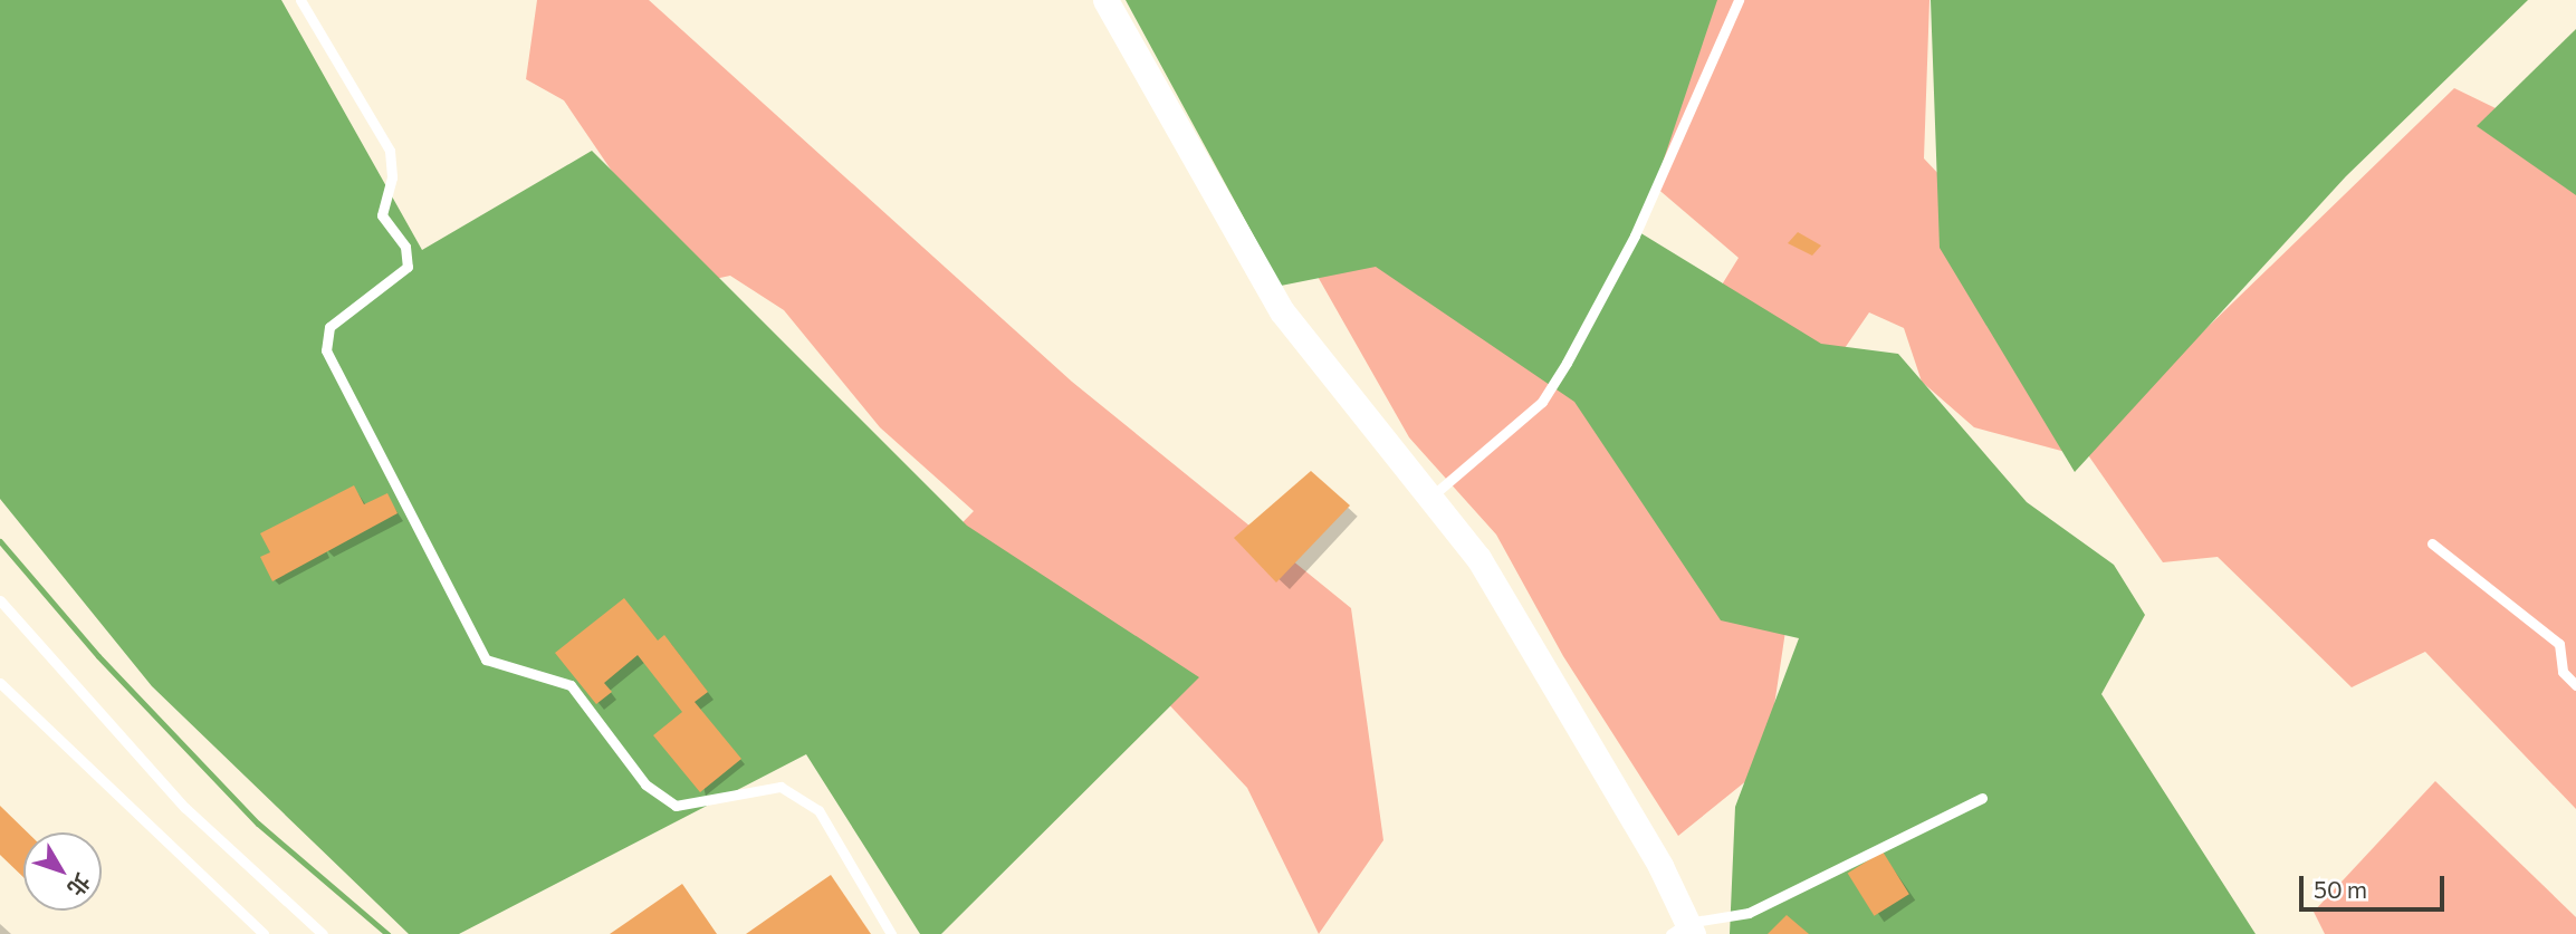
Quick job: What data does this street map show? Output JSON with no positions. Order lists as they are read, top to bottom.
{
  "scale_bar": "50 m",
  "north": "bottom right"
}
